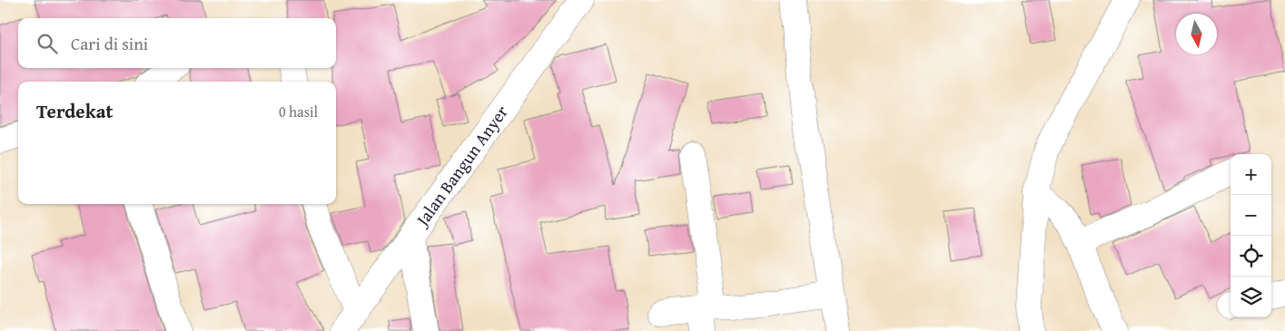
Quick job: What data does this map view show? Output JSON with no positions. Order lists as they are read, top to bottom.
{
  "streets": {
    "street": ["Jalan Bangun Anyer"]
  },
  "north": "bottom",
  "page": {
    "search": "Cari di sini",
    "heading": ["Terdekat", "0 hasil"],
    "map_buttons": ["+", "−"]
  }
}
